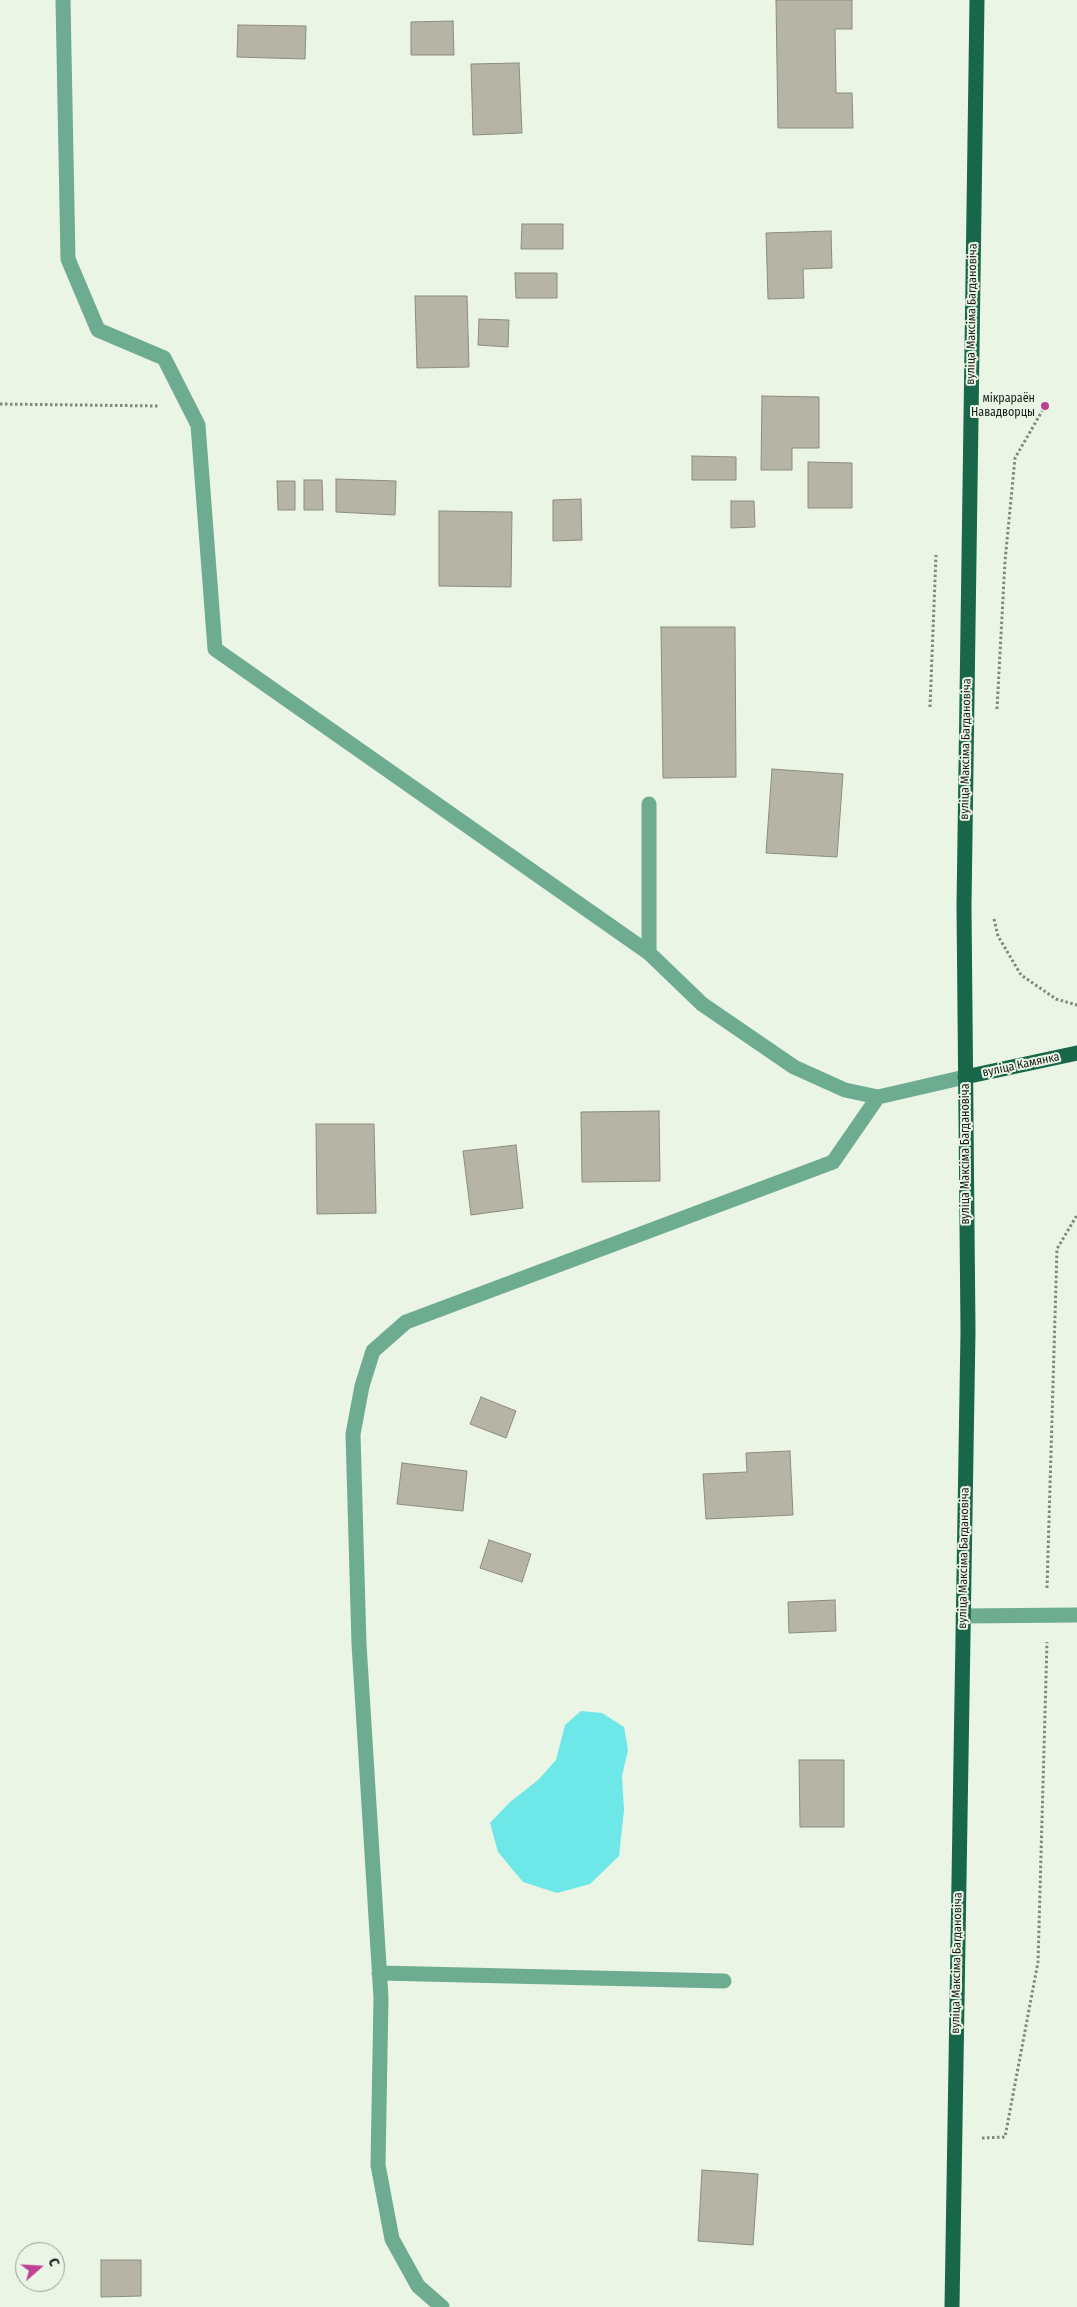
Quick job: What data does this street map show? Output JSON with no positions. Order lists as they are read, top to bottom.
{
  "streets": {
    "main road": ["вуліца Максіма Багдановіча", "вуліца Камянка"]
  },
  "crossings": [
    ["вуліца Максіма Багдановіча", "вуліца Камянка"]
  ],
  "places": ["мікрараён Навадворцы"],
  "north": "right"
}
